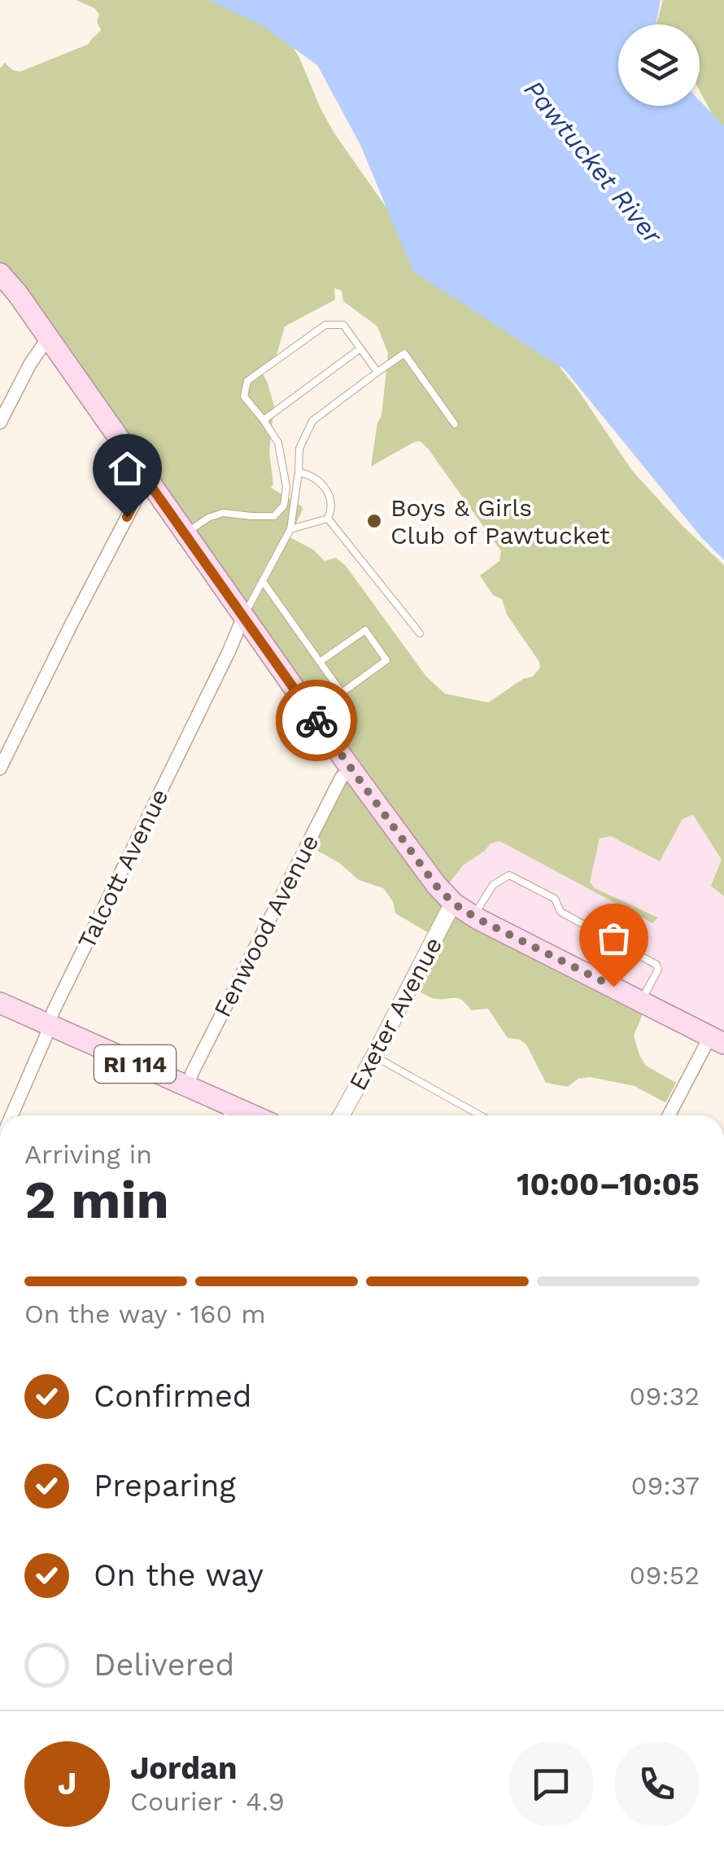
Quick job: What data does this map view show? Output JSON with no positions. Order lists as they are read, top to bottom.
{
  "streets": {
    "main road": ["RI 114"],
    "street": ["Talcott Avenue", "Fenwood Avenue", "Exeter Avenue"]
  },
  "crossings": [
    ["Talcott Avenue", "RI 114"],
    ["Fenwood Avenue", "RI 114"]
  ],
  "water": ["Pawtucket River"],
  "places": ["Boys & Girls Club of Pawtucket"],
  "page": {
    "heading": ["2 min", "Arriving in", "10:00–10:05"],
    "panel": ["Jordan", "Courier · 4.9"],
    "bar": "On the way · 160 m",
    "list": [
      ["Confirmed", "09:32"],
      ["Preparing", "09:37"],
      ["On the way", "09:52"],
      "Delivered"
    ],
    "round": "J"
  }
}
